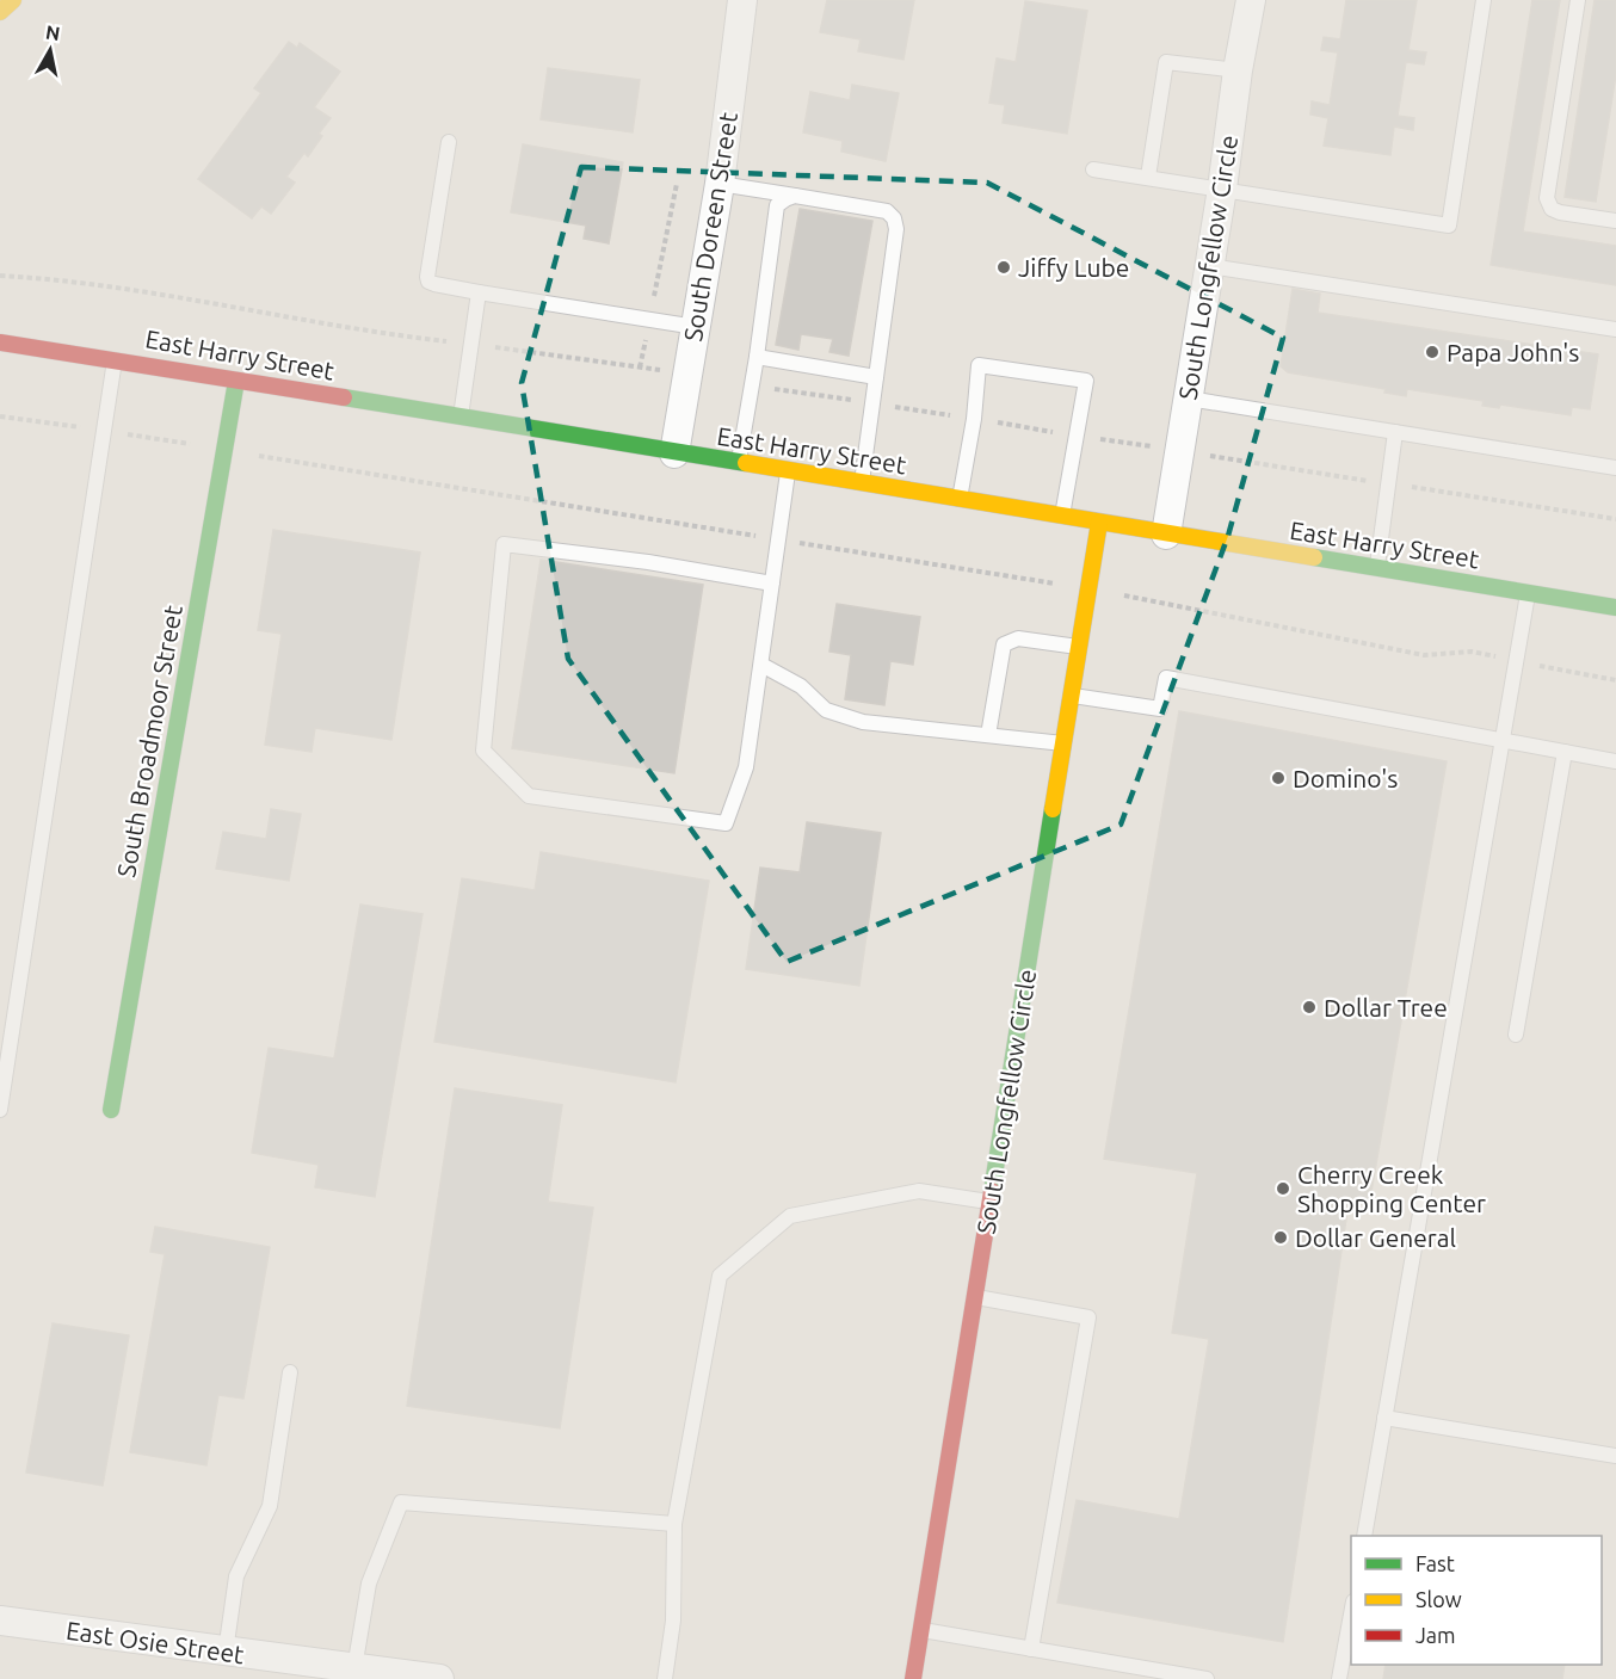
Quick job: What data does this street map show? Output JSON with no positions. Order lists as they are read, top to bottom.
{
  "streets": {
    "main road": ["South Longfellow Circle", "East Harry Street", "South Broadmoor Street"],
    "street": ["South Doreen Street", "East Osie Street"]
  },
  "crossings": [
    ["South Doreen Street", "East Harry Street"],
    ["South Longfellow Circle", "East Harry Street"],
    ["East Harry Street", "South Broadmoor Street"]
  ],
  "places": [
    "Jiffy Lube",
    "Papa John's",
    "Domino's",
    "Dollar Tree",
    "Cherry Creek Shopping Center",
    "Dollar General"
  ],
  "legend": ["Fast", "Slow", "Jam"],
  "north": "top"
}
